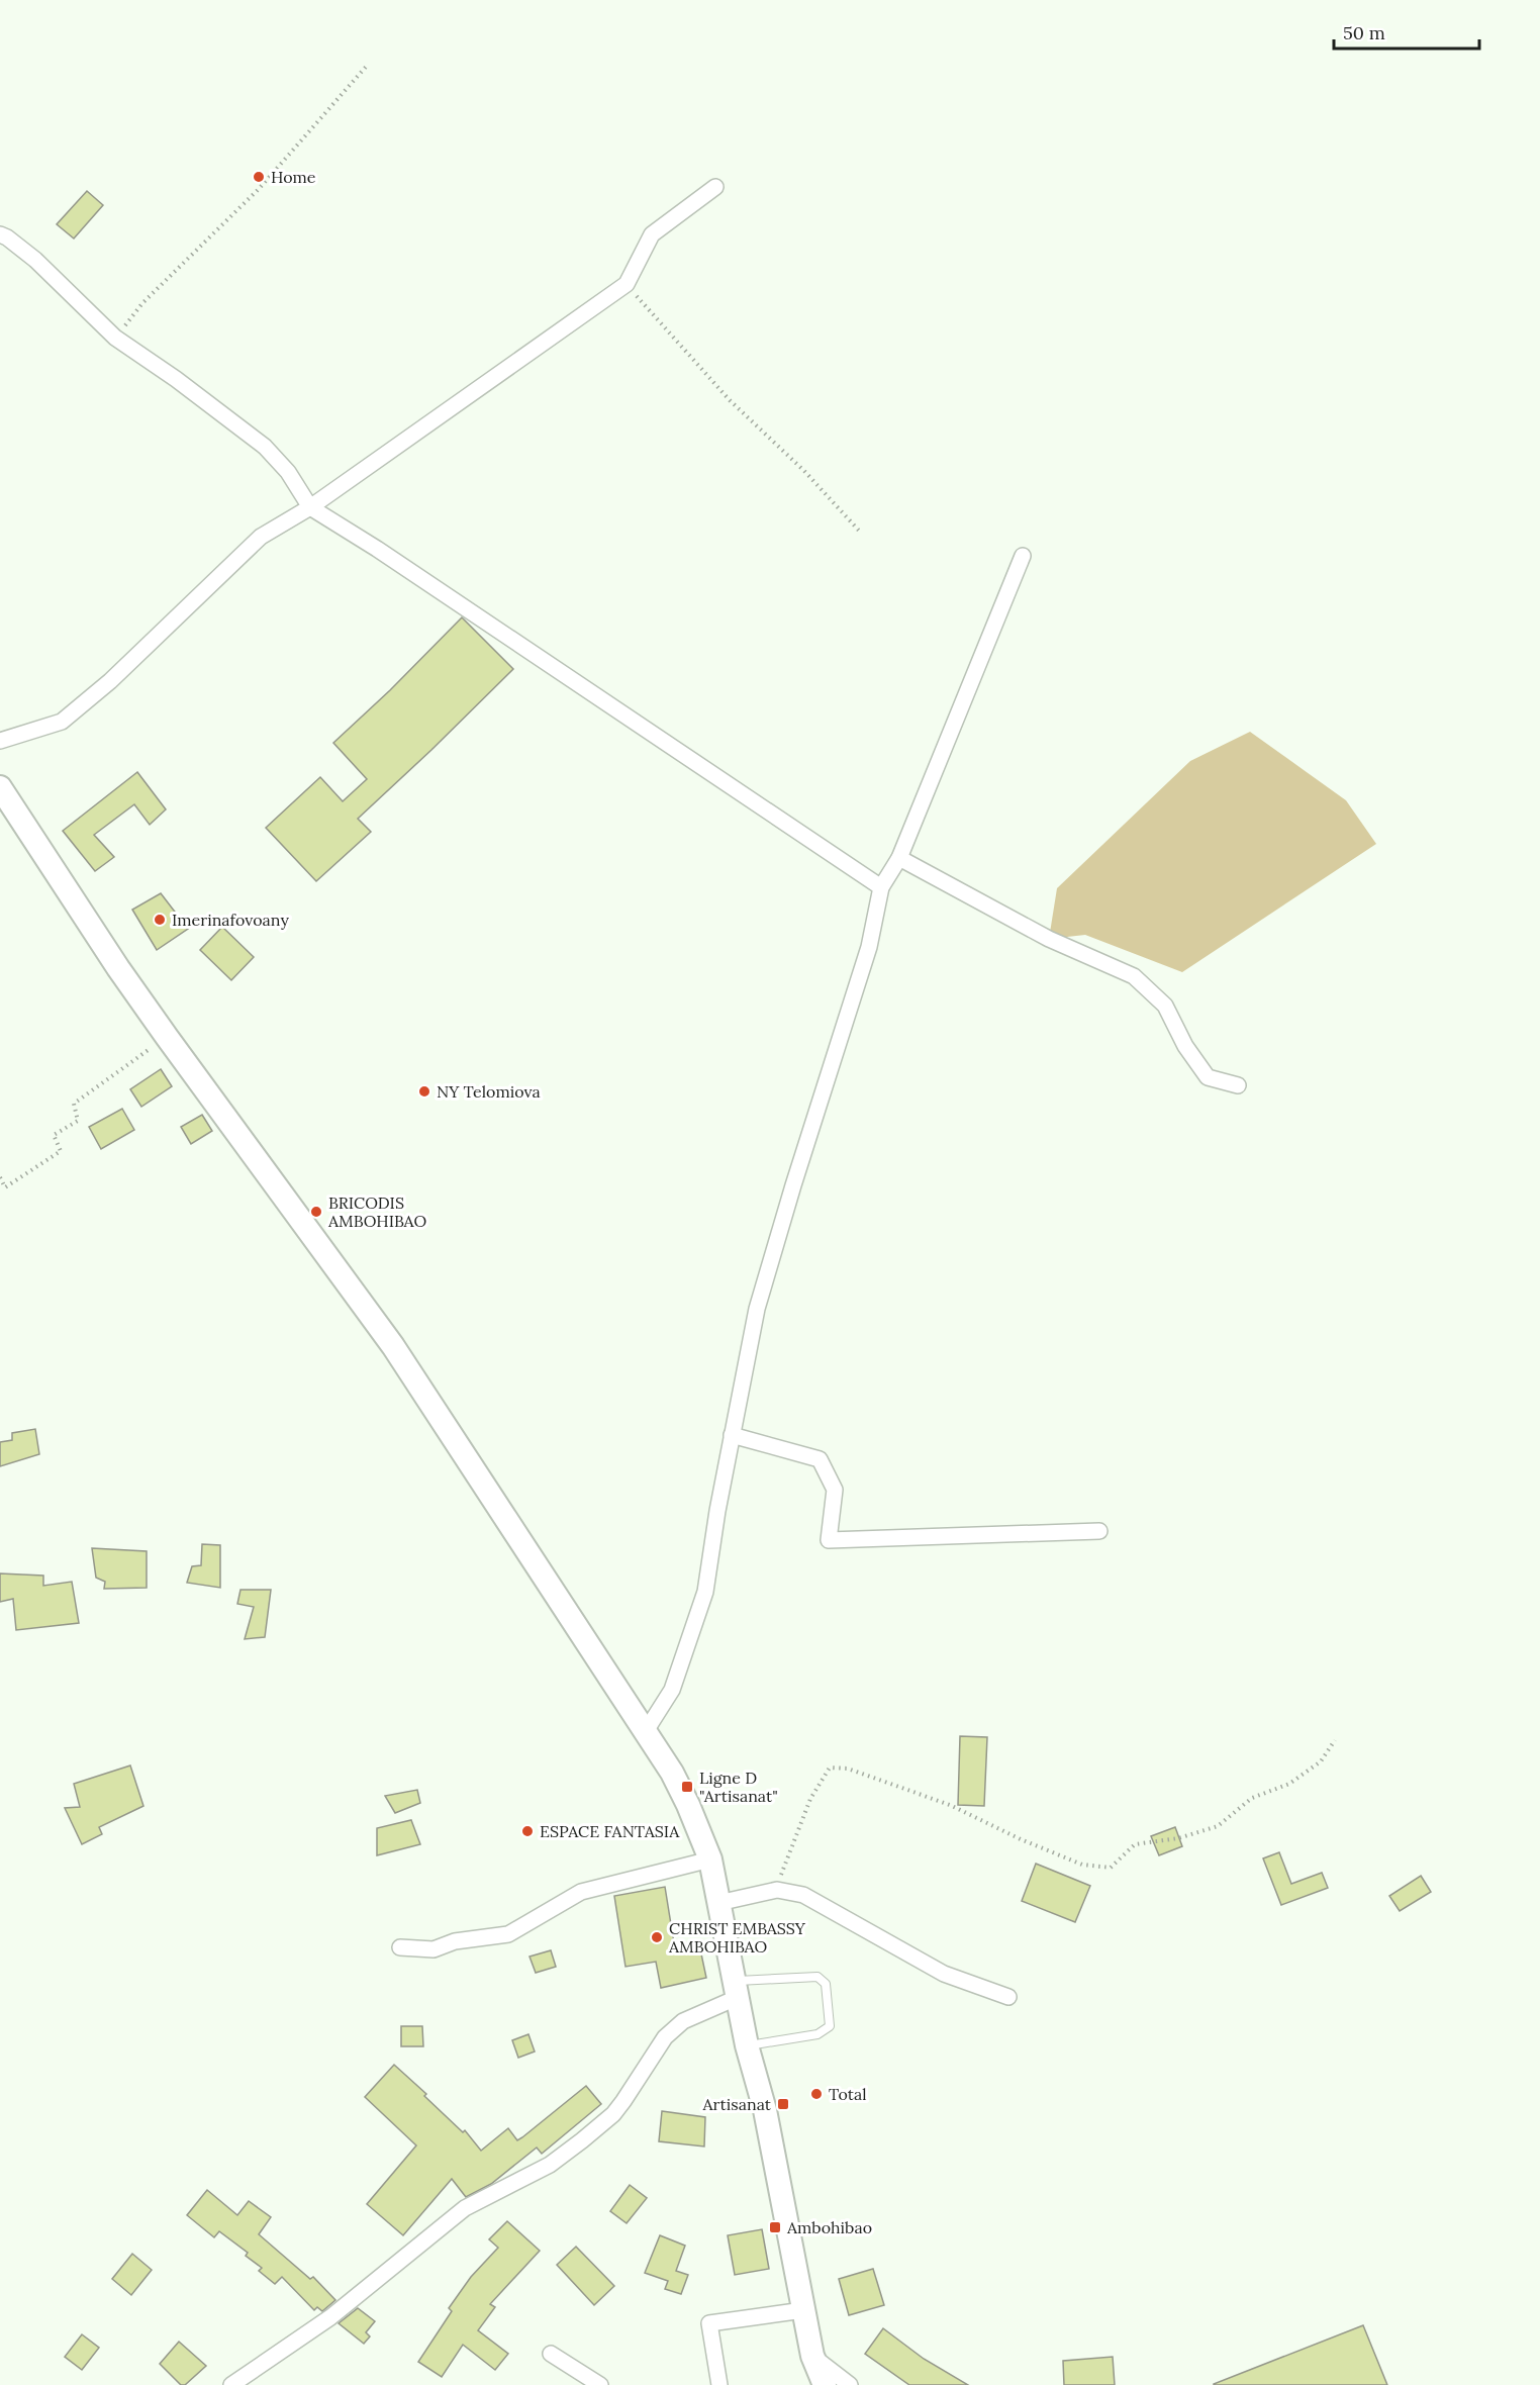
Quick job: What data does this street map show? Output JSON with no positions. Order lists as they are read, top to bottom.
{
  "places": {
    "other": [
      "Home",
      "Imerinafovoany",
      "NY Telomiova",
      "BRICODIS AMBOHIBAO",
      "ESPACE FANTASIA",
      "CHRIST EMBASSY AMBOHIBAO",
      "Total"
    ],
    "transit": ["Ligne D \"Artisanat\"", "Artisanat", "Ambohibao"]
  },
  "scale_bar": "50 m"
}
